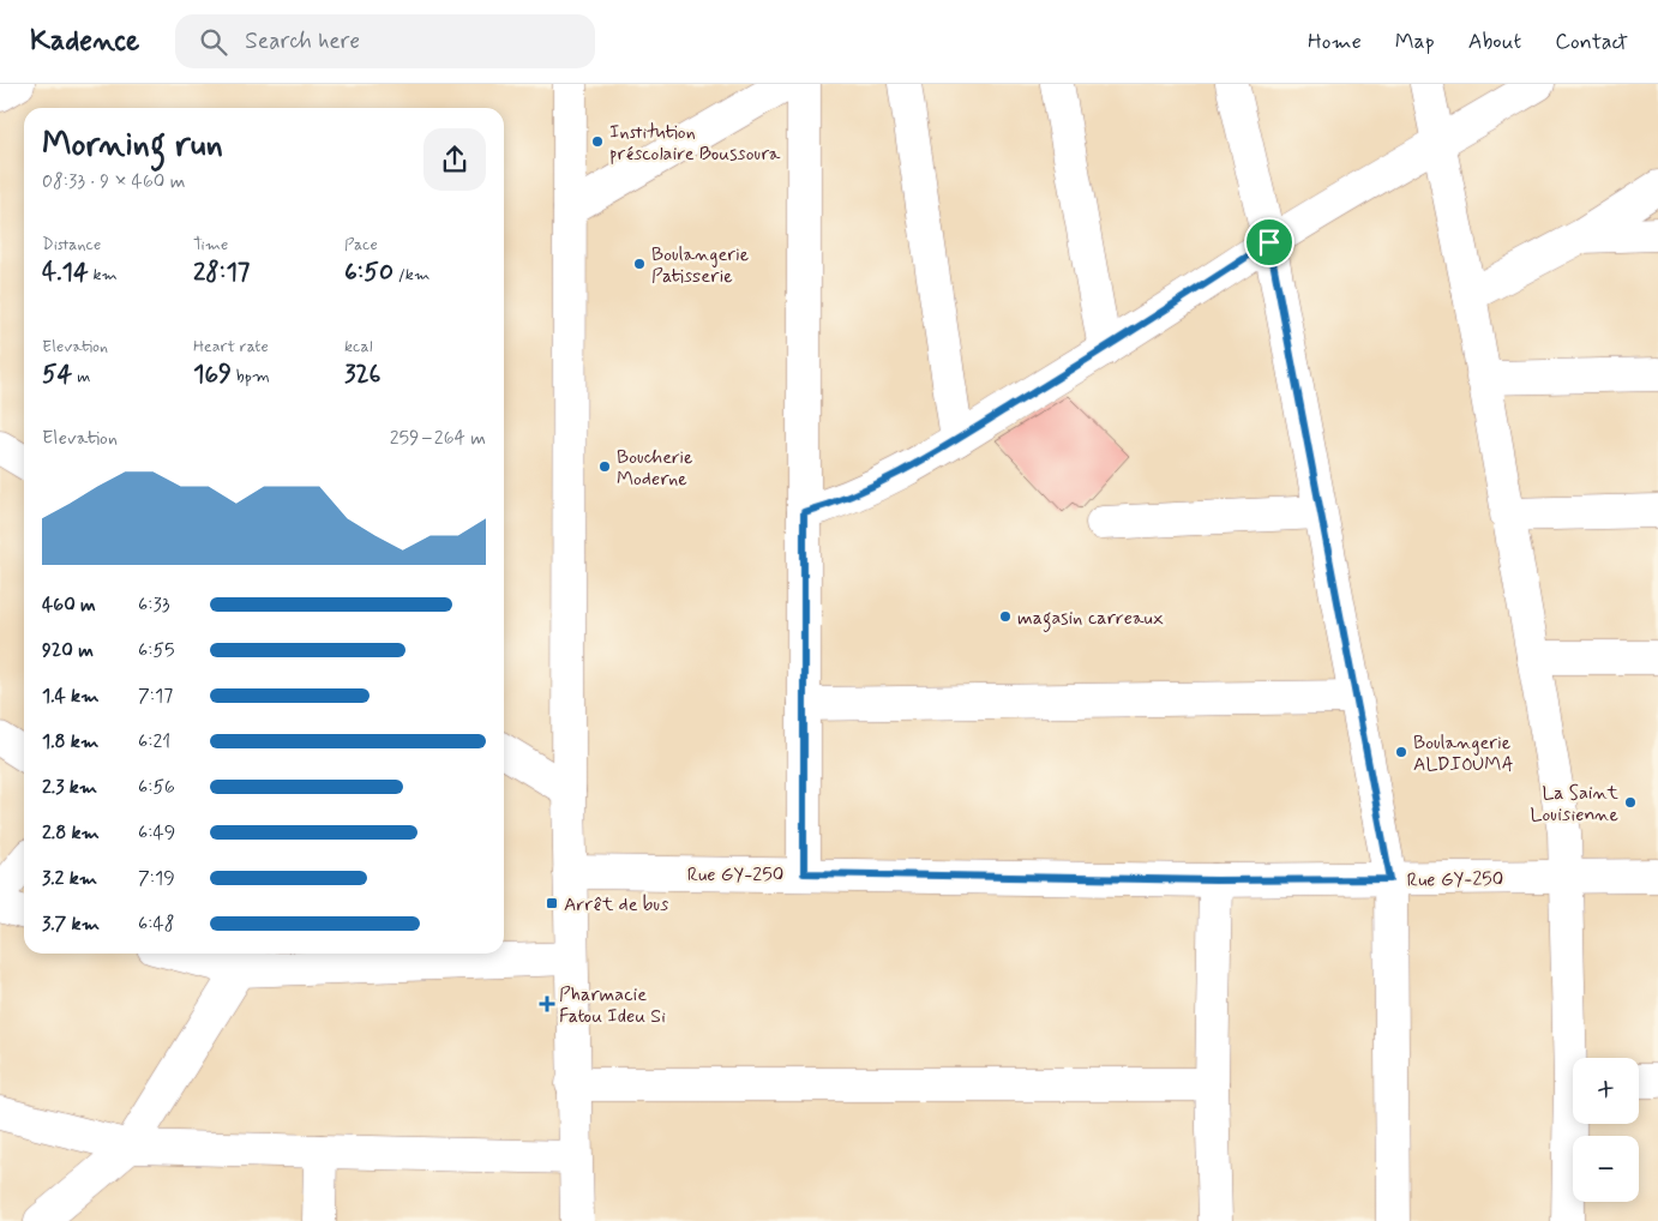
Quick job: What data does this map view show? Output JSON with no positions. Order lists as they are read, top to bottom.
{
  "streets": {
    "street": ["Rue GY-250"]
  },
  "places": {
    "other": [
      "Institution préscolaire Boussoura",
      "Boulangerie Patisserie",
      "Boucherie Moderne",
      "magasin carreaux",
      "Boulangerie ALDIOUMA",
      "La Saint Louisienne"
    ],
    "transit": ["Arrêt de bus"],
    "health": ["Pharmacie Fatou Ideu Si"]
  },
  "page": {
    "header": "Kadence",
    "search": "Search here",
    "nav": [
      "Home",
      "Map",
      "About",
      "Contact"
    ],
    "heading": ["Morning run", "08:33 · 9 × 460 m"],
    "stats": [
      ["Distance", "4.14 km"],
      ["Time", "28:17"],
      ["Pace", "6:50 /km"],
      ["Elevation", "54 m"],
      ["Heart rate", "169 bpm"],
      ["kcal", "326"]
    ],
    "chart": ["Elevation", "259–264 m"],
    "list": [
      {
        "name": "460 m",
        "note": "6:33"
      },
      {
        "name": "920 m",
        "note": "6:55"
      },
      {
        "name": "1.4 km",
        "note": "7:17"
      },
      {
        "name": "1.8 km",
        "note": "6:21"
      },
      {
        "name": "2.3 km",
        "note": "6:56"
      },
      {
        "name": "2.8 km",
        "note": "6:49"
      },
      {
        "name": "3.2 km",
        "note": "7:19"
      },
      {
        "name": "3.7 km",
        "note": "6:48"
      }
    ],
    "map_buttons": ["+", "−"]
  }
}
